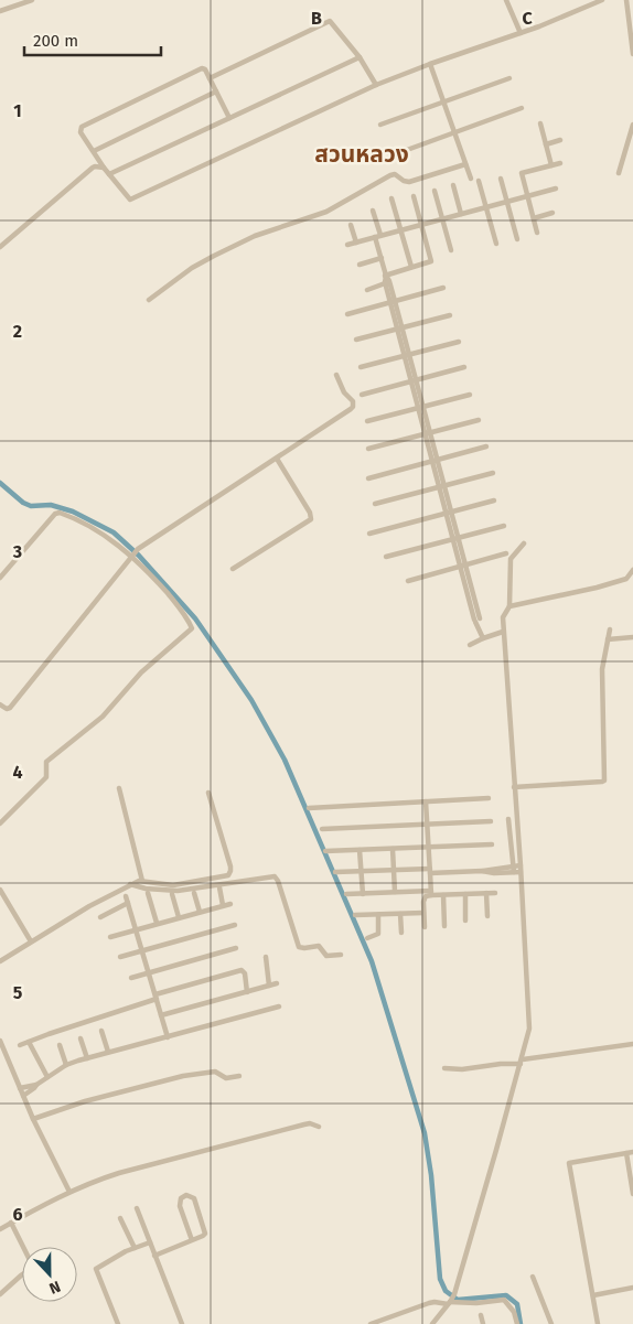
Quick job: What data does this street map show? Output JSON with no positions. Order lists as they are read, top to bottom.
{
  "districts": ["สวนหลวง"],
  "scale_bar": "200 m",
  "north": "bottom",
  "grid": {
    "columns": ["B", "C"],
    "rows": [
      "1",
      "2",
      "3",
      "4",
      "5",
      "6"
    ]
  }
}
